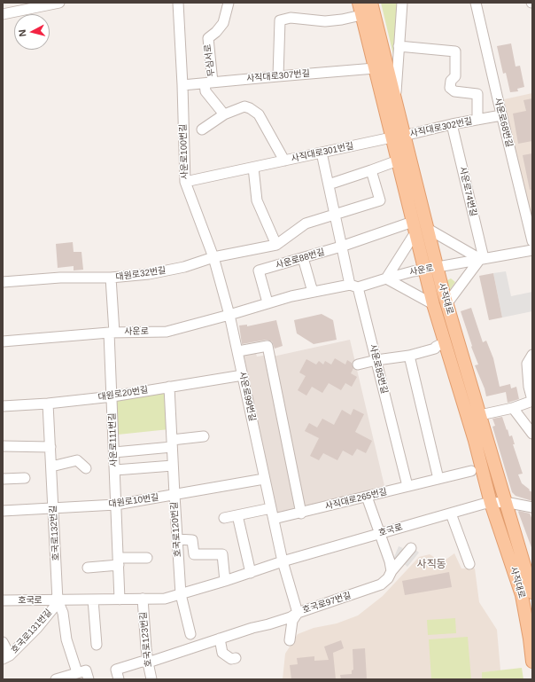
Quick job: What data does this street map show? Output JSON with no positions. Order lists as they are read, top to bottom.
{
  "streets": {
    "main road": ["사직대로"],
    "street": [
      "무심서로",
      "사직대로307번길",
      "사운로68번길",
      "사직대로302번길",
      "사운로100번길",
      "사직대로301번길",
      "사운로74번길",
      "사운로88번길",
      "사운로",
      "대원로32번길",
      "사운로85번길",
      "대원로20번길",
      "사운로99번길",
      "사운로111번길",
      "사직대로265번길",
      "대원로10번길",
      "호국로120번길",
      "호국로",
      "호국로132번길",
      "호국로97번길",
      "호국로131번길",
      "호국로123번길"
    ]
  },
  "crossings": [
    ["무심서로", "사직대로307번길"],
    ["사직대로307번길", "사운로100번길"],
    ["사직대로307번길", "사직대로"],
    ["사운로68번길", "사직대로302번길"],
    ["사직대로302번길", "사직대로301번길"],
    ["사직대로302번길", "사운로74번길"],
    ["사직대로302번길", "사직대로"],
    ["사운로100번길", "사직대로301번길"],
    ["사운로100번길", "사운로"],
    ["사운로100번길", "대원로32번길"],
    ["사운로100번길", "사운로99번길"],
    ["사직대로301번길", "사직대로"],
    ["사운로74번길", "사운로"],
    ["사운로88번길", "사운로"],
    ["사운로", "사직대로"],
    ["사운로", "사운로85번길"],
    ["사운로", "사운로99번길"],
    ["사운로", "사운로111번길"],
    ["대원로32번길", "사운로111번길"],
    ["사직대로", "호국로"],
    ["사운로85번길", "사직대로265번길"],
    ["대원로20번길", "사운로99번길"],
    ["대원로20번길", "사운로111번길"],
    ["대원로20번길", "호국로120번길"],
    ["대원로20번길", "호국로132번길"],
    ["사운로99번길", "사직대로265번길"],
    ["사운로99번길", "대원로10번길"],
    ["사운로99번길", "호국로"],
    ["사운로99번길", "호국로97번길"],
    ["사운로111번길", "대원로10번길"],
    ["사운로111번길", "호국로"],
    ["대원로10번길", "호국로120번길"],
    ["대원로10번길", "호국로132번길"],
    ["호국로120번길", "호국로"],
    ["호국로", "호국로132번길"],
    ["호국로", "호국로131번길"],
    ["호국로", "호국로123번길"],
    ["호국로132번길", "호국로131번길"],
    ["호국로97번길", "호국로123번길"]
  ],
  "districts": ["사직동"],
  "north": "left"
}
